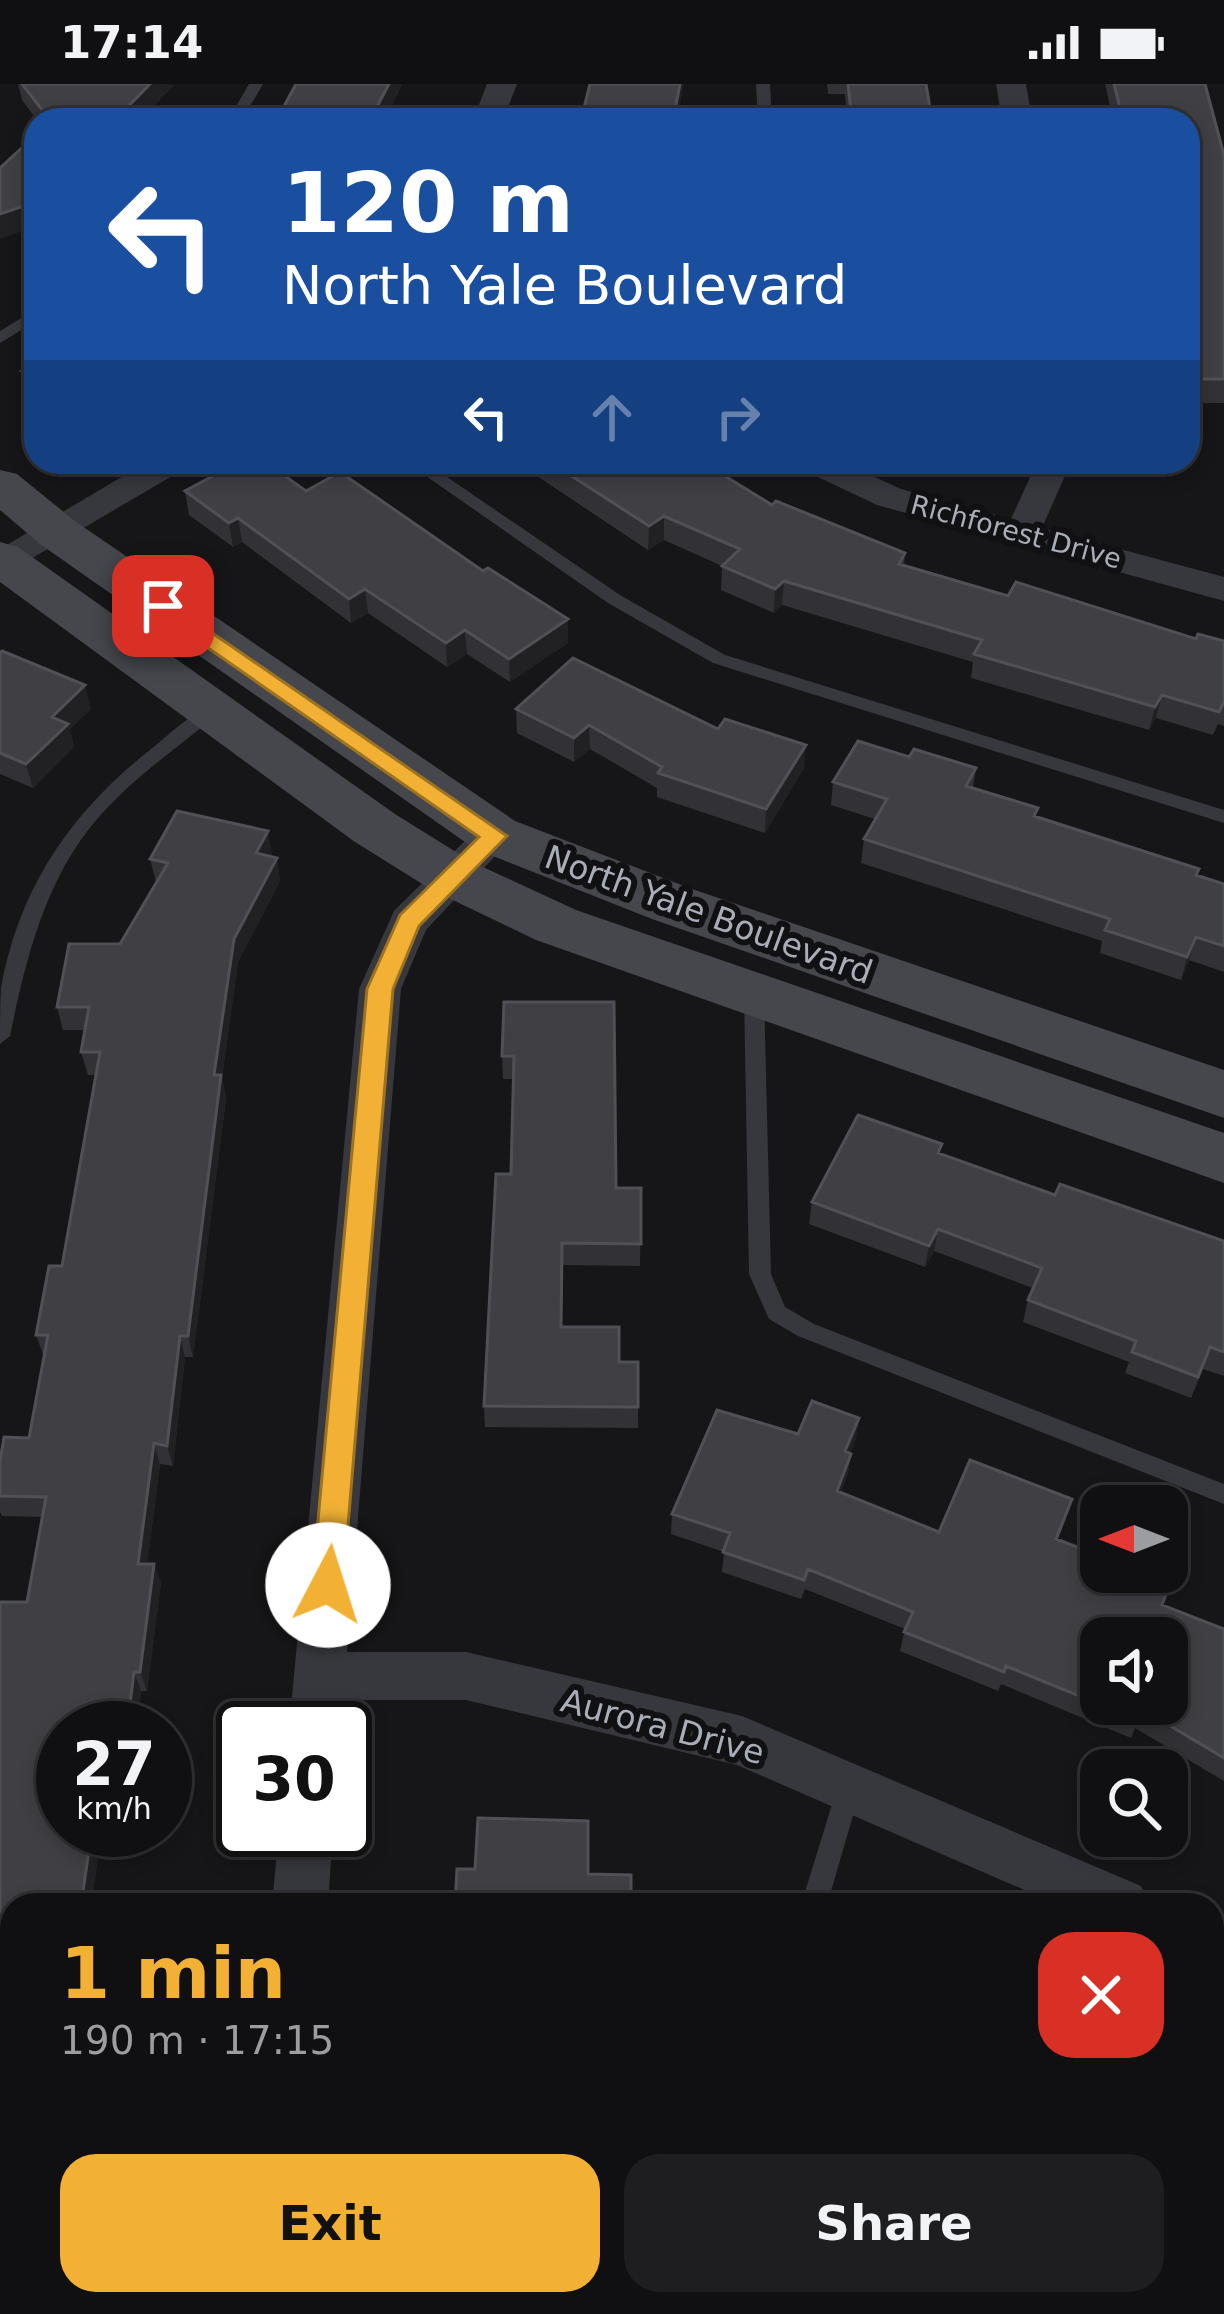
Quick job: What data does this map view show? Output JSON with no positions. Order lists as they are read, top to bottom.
{
  "streets": {
    "street": ["Richforest Drive", "North Yale Boulevard", "Aurora Drive"]
  },
  "north": "left",
  "page": {
    "status": "17:14",
    "turn": ["120 m", "North Yale Boulevard"],
    "speed": "27 km/h",
    "limit": "30",
    "heading": ["1 min", "190 m · 17:15"],
    "buttons": ["Exit", "Share"]
  }
}
